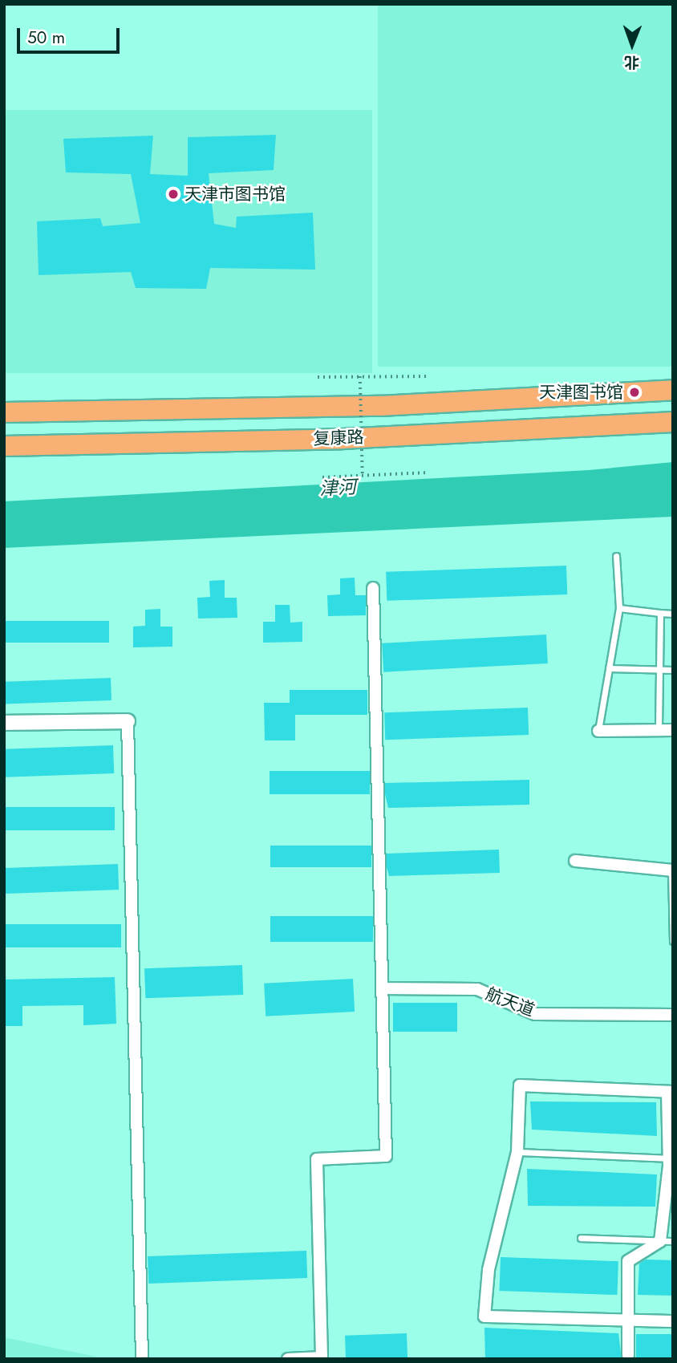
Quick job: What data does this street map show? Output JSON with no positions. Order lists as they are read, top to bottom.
{
  "streets": {
    "highway": ["复康路"],
    "street": ["航天道"]
  },
  "water": ["津河"],
  "places": ["天津市图书馆", "天津图书馆"],
  "scale_bar": "50 m",
  "north": "bottom"
}
